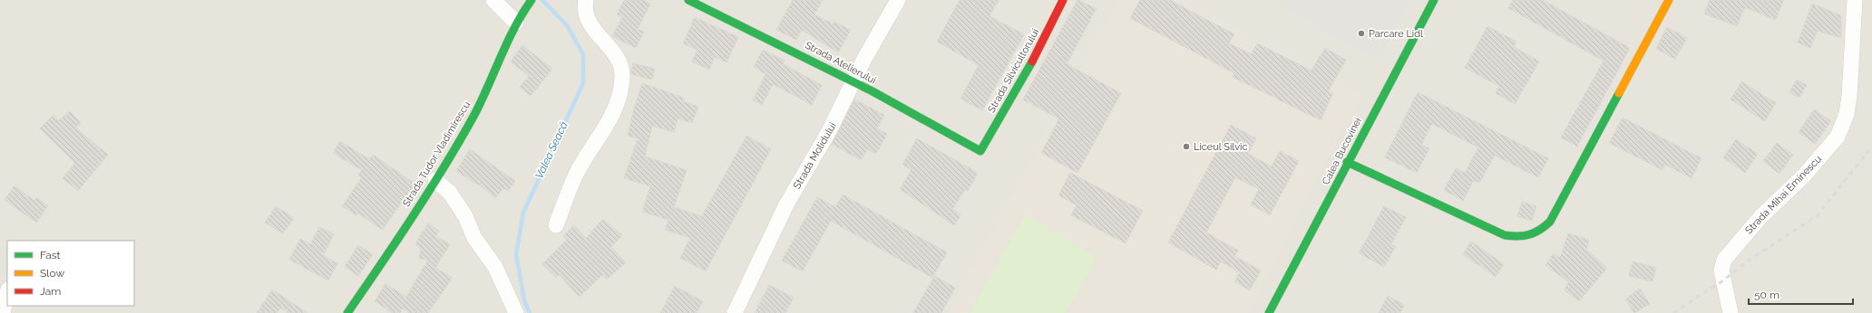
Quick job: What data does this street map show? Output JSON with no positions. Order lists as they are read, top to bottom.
{
  "streets": {
    "main road": [
      "Strada Atelierului",
      "Strada Silvicultorului",
      "Calea Bucovinei",
      "Strada Tudor Vladimirescu"
    ],
    "street": ["Strada Molidului", "Strada Mihai Eminescu"]
  },
  "crossings": [
    ["Strada Atelierului", "Strada Silvicultorului"],
    ["Strada Atelierului", "Strada Molidului"]
  ],
  "water": ["Valea Seacă"],
  "places": ["Parcare Lidl", "Liceul Silvic"],
  "legend": ["Fast", "Slow", "Jam"],
  "scale_bar": "50 m"
}
